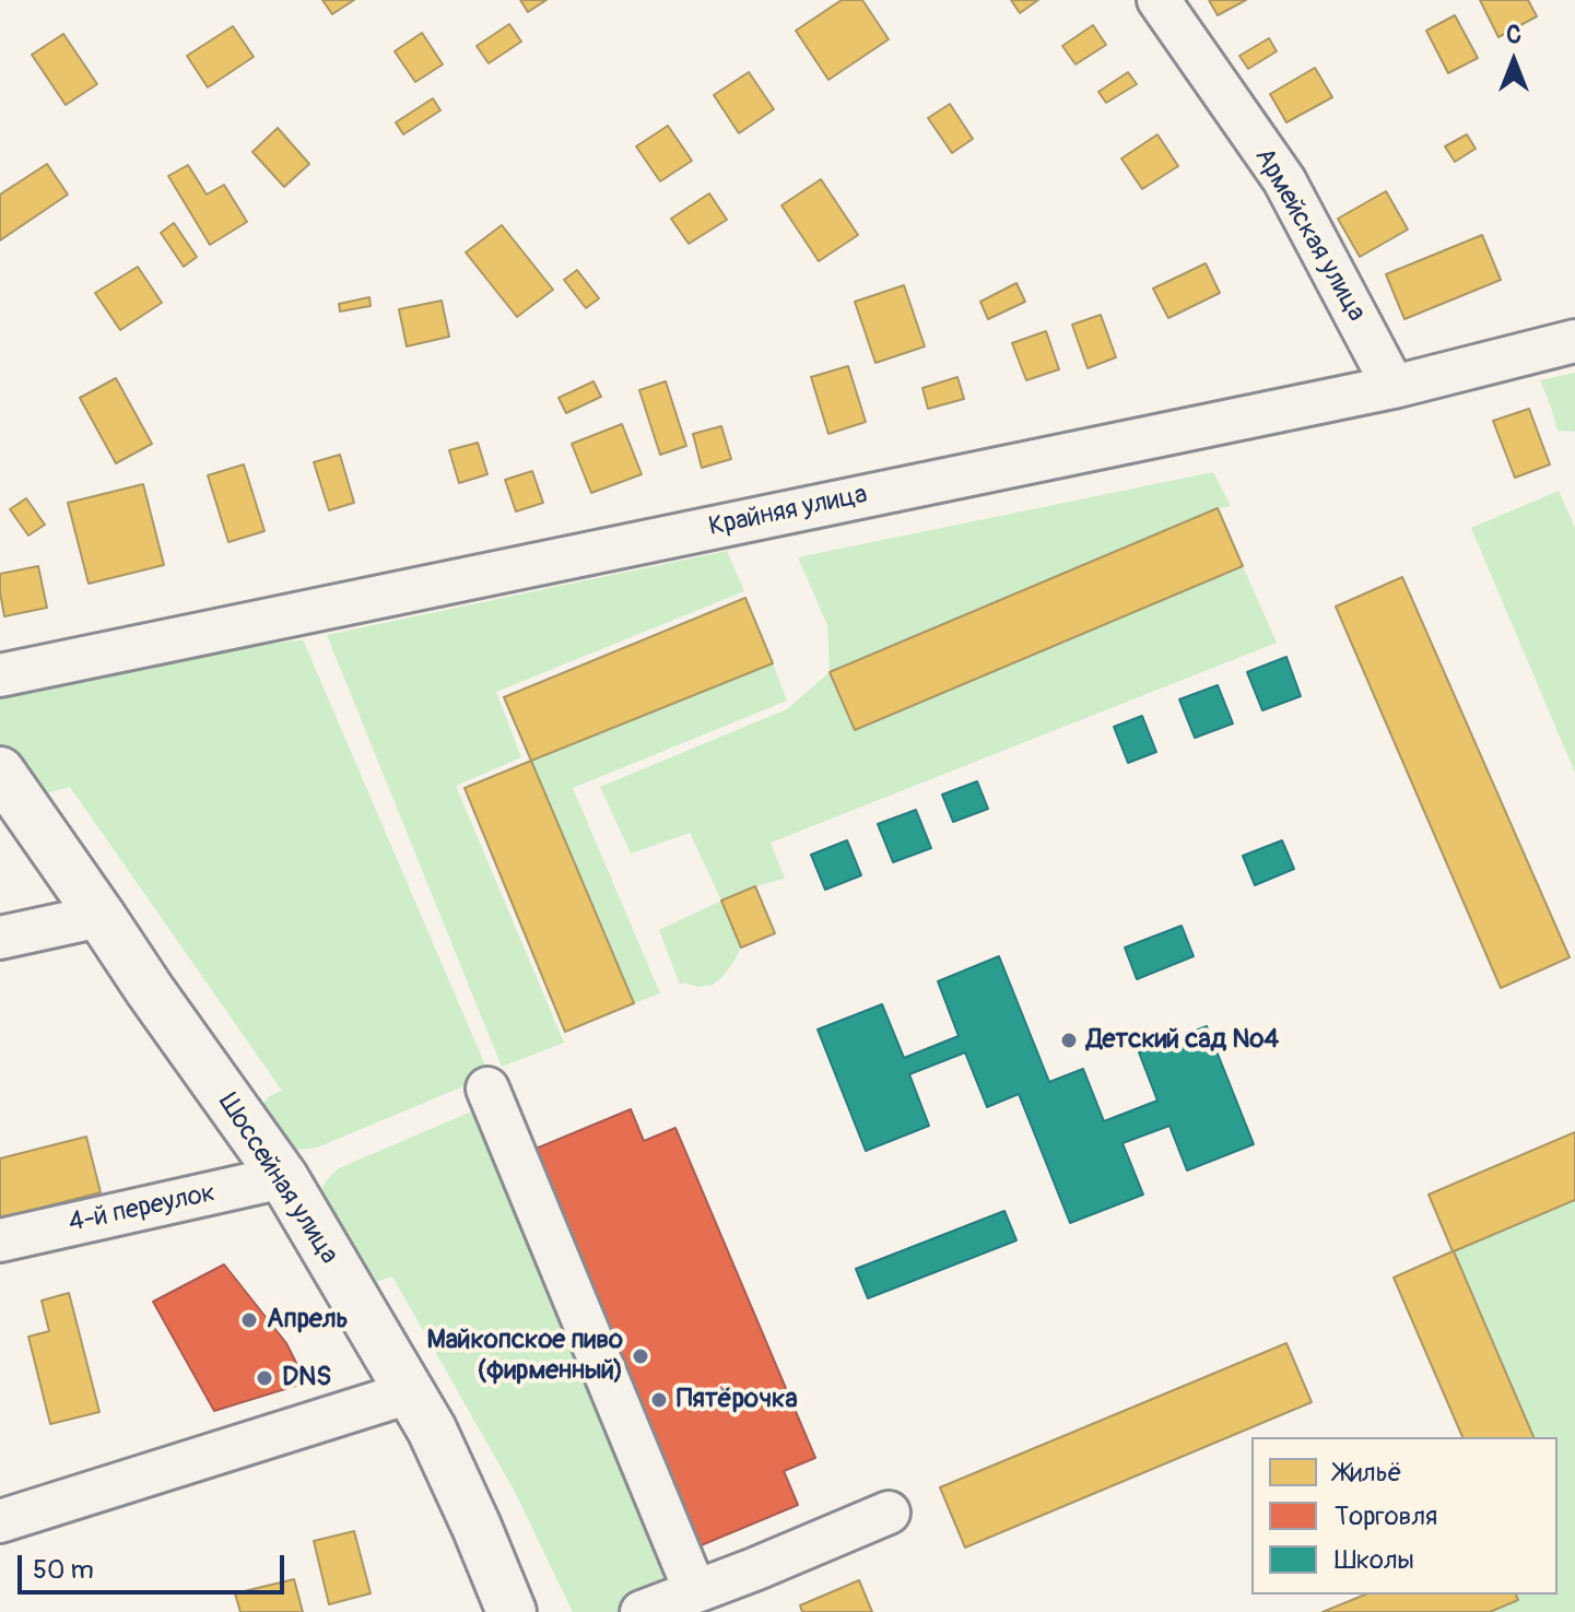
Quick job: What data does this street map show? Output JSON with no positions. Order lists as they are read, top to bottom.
{
  "streets": {
    "main road": ["Шоссейная улица"],
    "street": ["Армейская улица", "Крайняя улица", "4-й переулок"]
  },
  "crossings": [
    ["Армейская улица", "Крайняя улица"],
    ["Шоссейная улица", "4-й переулок"]
  ],
  "places": [
    "Детский сад №4",
    "Апрель",
    "Майкопское пиво (фирменный)",
    "DNS",
    "Пятёрочка"
  ],
  "legend": ["Жильё", "Торговля", "Школы"],
  "scale_bar": "50 m",
  "north": "top"
}
